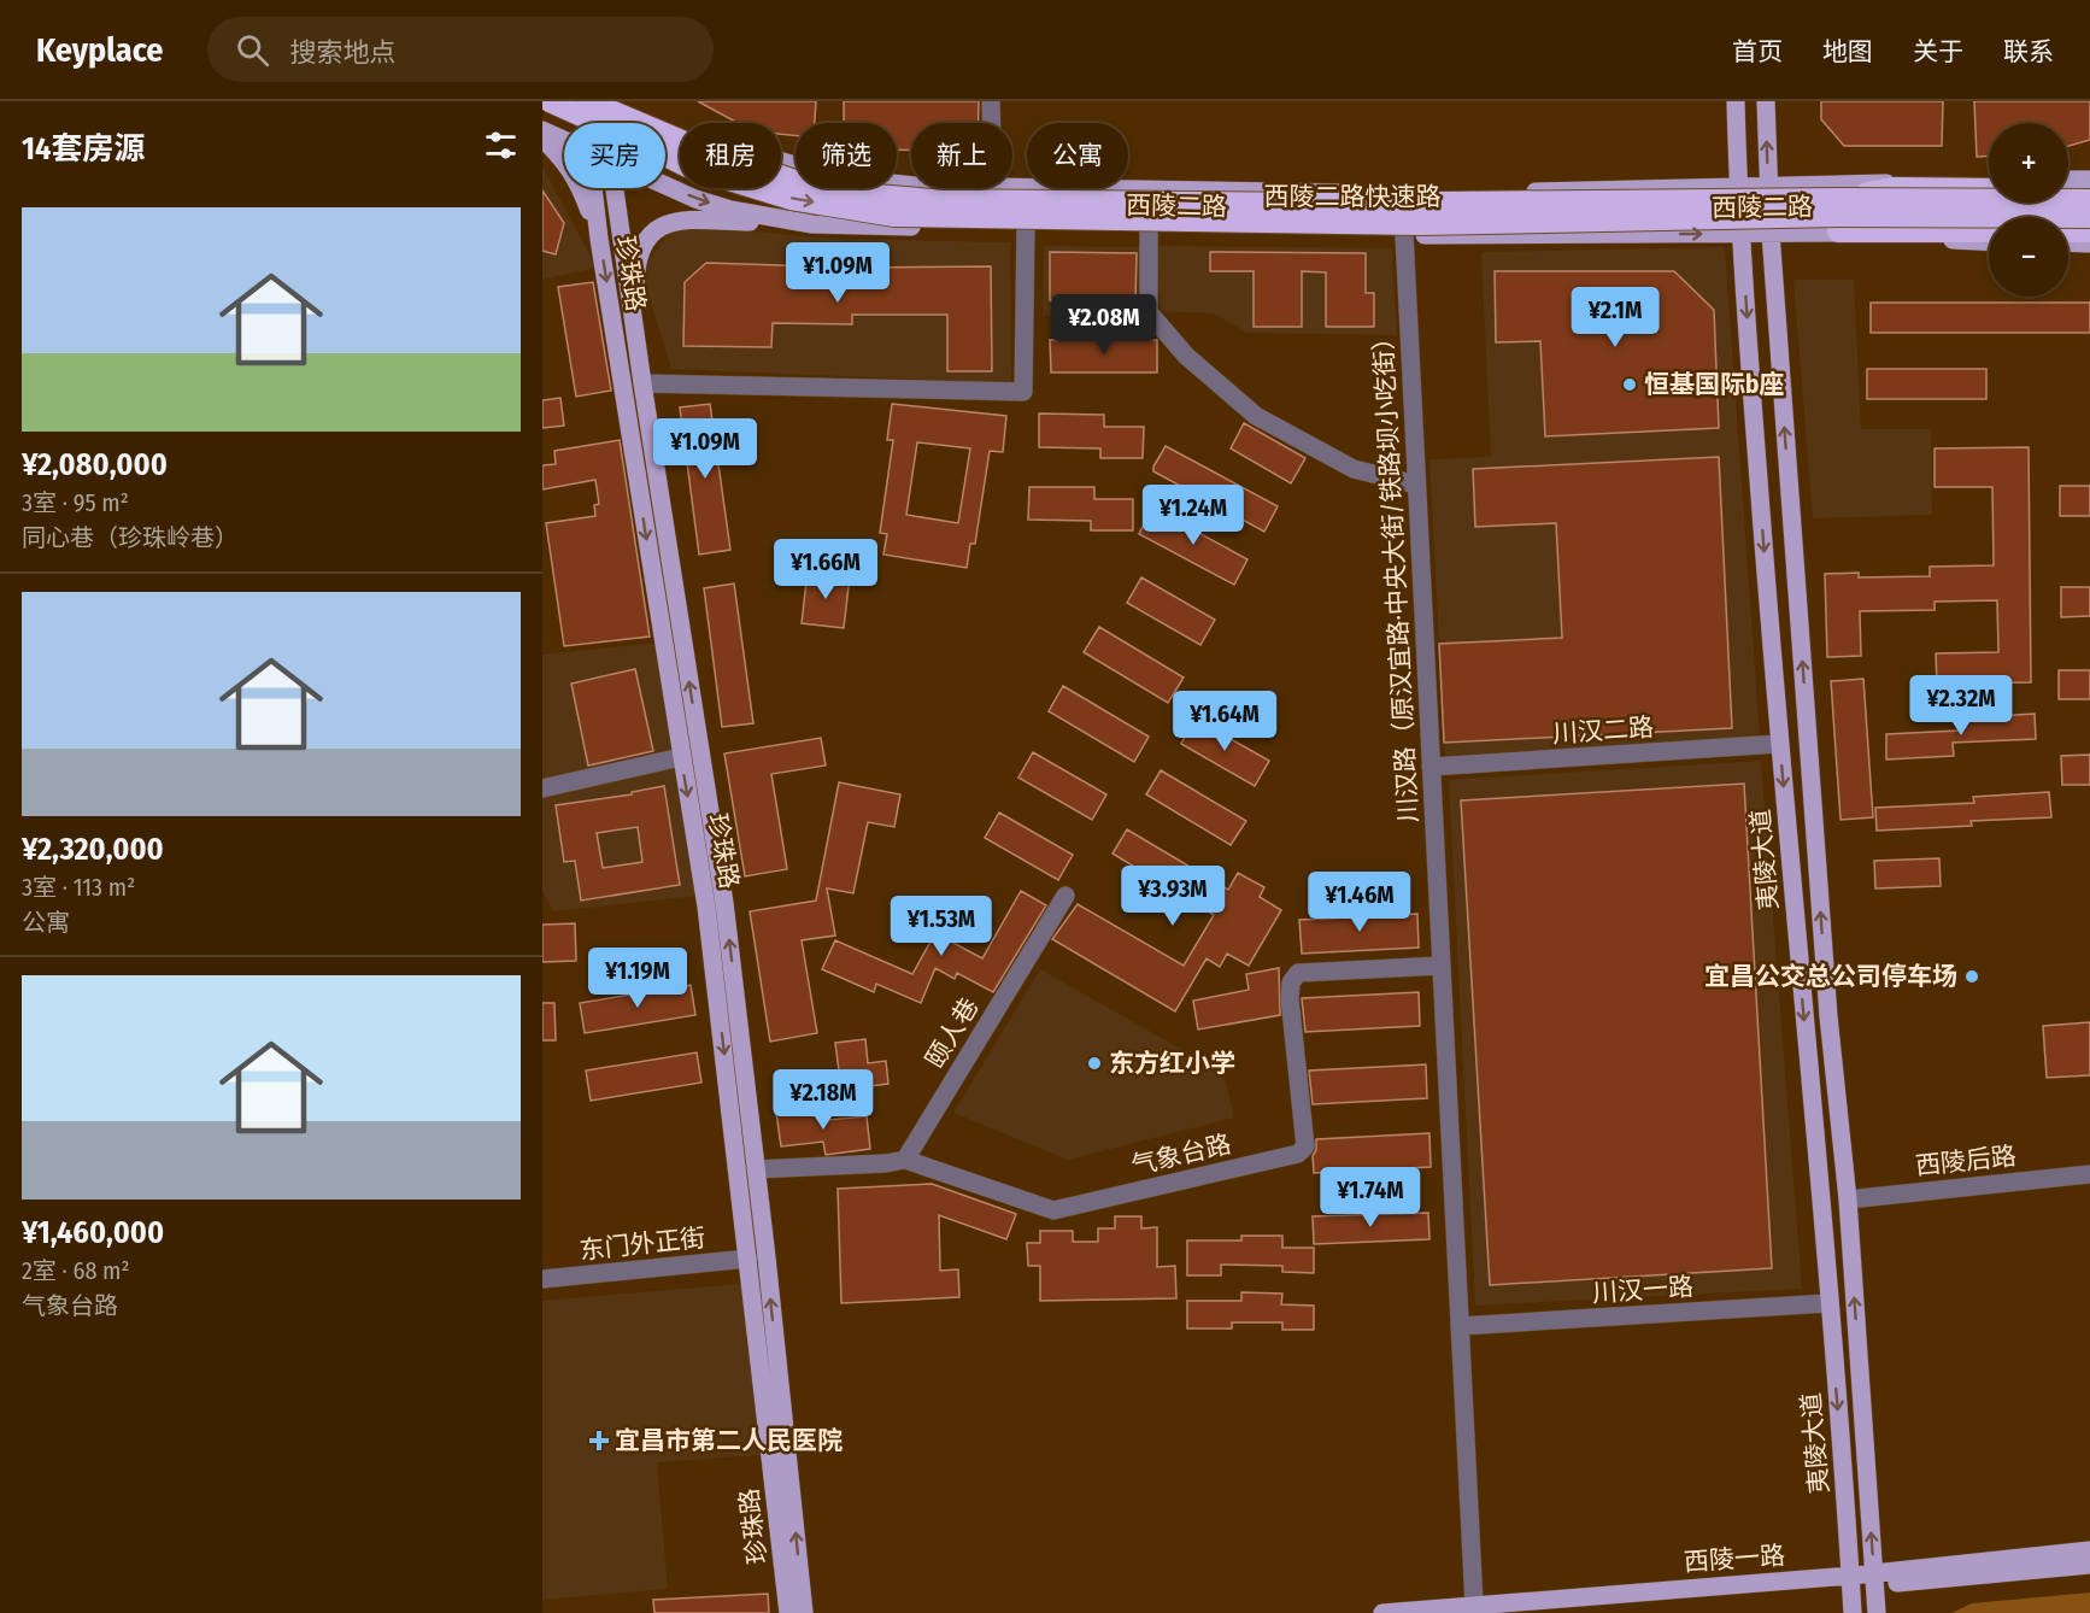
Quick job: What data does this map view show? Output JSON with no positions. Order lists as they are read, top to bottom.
{
  "streets": {
    "highway": ["西陵二路快速路"],
    "main road": [
      "西陵二路",
      "珍珠路",
      "夷陵大道",
      "西陵一路"
    ],
    "street": [
      "川汉路（原汉宜路·中央大街/铁路坝小吃街）",
      "川汉二路",
      "颐人巷",
      "气象台路",
      "西陵后路",
      "东门外正街",
      "川汉一路"
    ]
  },
  "crossings": [
    ["西陵二路快速路", "珍珠路"],
    ["西陵二路", "川汉路（原汉宜路·中央大街/铁路坝小吃街）"],
    ["西陵二路", "夷陵大道"],
    ["珍珠路", "气象台路"],
    ["珍珠路", "东门外正街"],
    ["川汉路（原汉宜路·中央大街/铁路坝小吃街）", "川汉二路"],
    ["川汉路（原汉宜路·中央大街/铁路坝小吃街）", "气象台路"],
    ["川汉路（原汉宜路·中央大街/铁路坝小吃街）", "川汉一路"],
    ["川汉路（原汉宜路·中央大街/铁路坝小吃街）", "西陵一路"],
    ["川汉二路", "夷陵大道"],
    ["夷陵大道", "西陵后路"],
    ["夷陵大道", "川汉一路"],
    ["夷陵大道", "西陵一路"],
    ["颐人巷", "气象台路"]
  ],
  "places": {
    "other": ["恒基国际b座", "宜昌公交总公司停车场", "东方红小学"],
    "health": ["宜昌市第二人民医院"]
  },
  "page": {
    "header": "Keyplace",
    "search": "搜索地点",
    "nav": [
      "首页",
      "地图",
      "关于",
      "联系"
    ],
    "heading": "14套房源",
    "map_buttons": ["+", "−"],
    "chip": [
      "买房",
      "租房",
      "筛选",
      "新上",
      "公寓"
    ],
    "list": [
      {
        "name": "¥2,080,000",
        "note": "3室 · 95 m² · 同心巷（珍珠岭巷）"
      },
      {
        "name": "¥2,320,000",
        "note": "3室 · 113 m² · 公寓"
      },
      {
        "name": "¥1,460,000",
        "note": "2室 · 68 m² · 气象台路"
      }
    ],
    "price": [
      "¥1.09M",
      "¥2.1M",
      "¥2.08M",
      "¥1.09M",
      "¥1.24M",
      "¥1.66M",
      "¥2.32M",
      "¥1.64M",
      "¥3.93M",
      "¥1.46M",
      "¥1.53M",
      "¥1.19M",
      "¥2.18M",
      "¥1.74M"
    ]
  }
}
